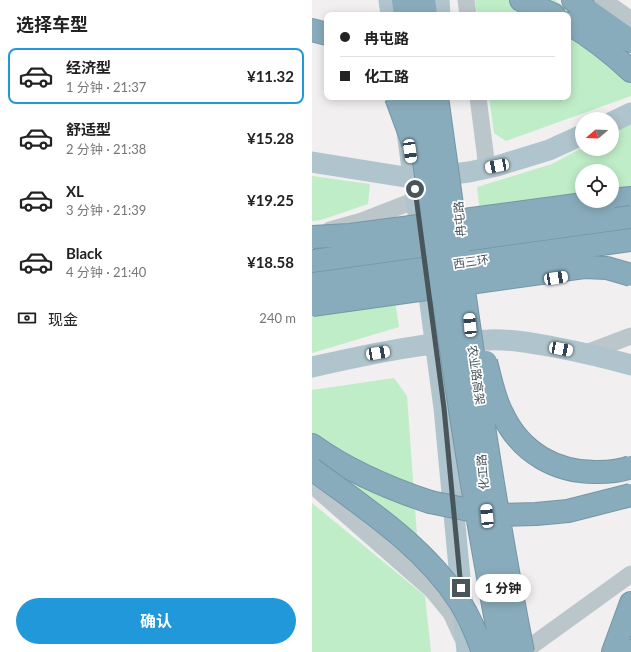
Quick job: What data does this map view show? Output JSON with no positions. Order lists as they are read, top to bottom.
{
  "streets": {
    "highway": ["西三环", "农业路高架"],
    "main road": ["冉屯路", "化工路"]
  },
  "crossings": [
    ["冉屯路", "农业路高架"],
    ["冉屯路", "化工路"]
  ],
  "north": "left",
  "page": {
    "heading": "选择车型",
    "banner": ["冉屯路", "化工路"],
    "list": [
      {
        "name": "经济型",
        "note": "1 分钟 · 21:37",
        "value": "¥11.32"
      },
      {
        "name": "舒适型",
        "note": "2 分钟 · 21:38",
        "value": "¥15.28"
      },
      {
        "name": "XL",
        "note": "3 分钟 · 21:39",
        "value": "¥19.25"
      },
      {
        "name": "Black",
        "note": "4 分钟 · 21:40",
        "value": "¥18.58"
      }
    ],
    "pay": ["现金", "240 m"],
    "bubble": "1 分钟",
    "buttons": "确认"
  }
}
